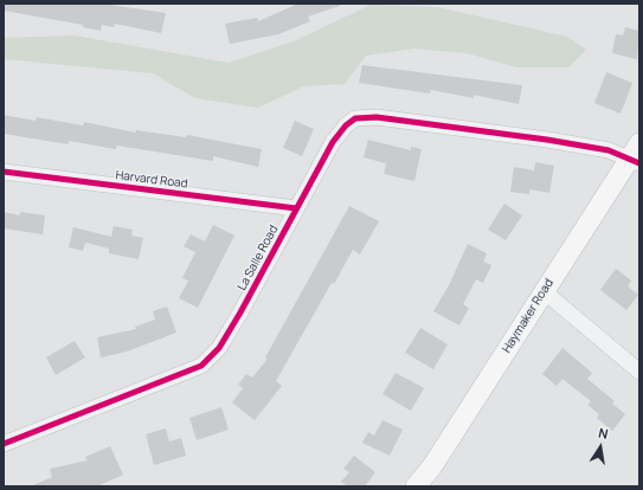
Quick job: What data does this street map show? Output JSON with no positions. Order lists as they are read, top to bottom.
{
  "streets": {
    "main road": ["Haymaker Road"],
    "street": ["Harvard Road", "La Salle Road"]
  },
  "crossings": [
    ["Harvard Road", "La Salle Road"],
    ["La Salle Road", "Haymaker Road"]
  ],
  "north": "top"
}
